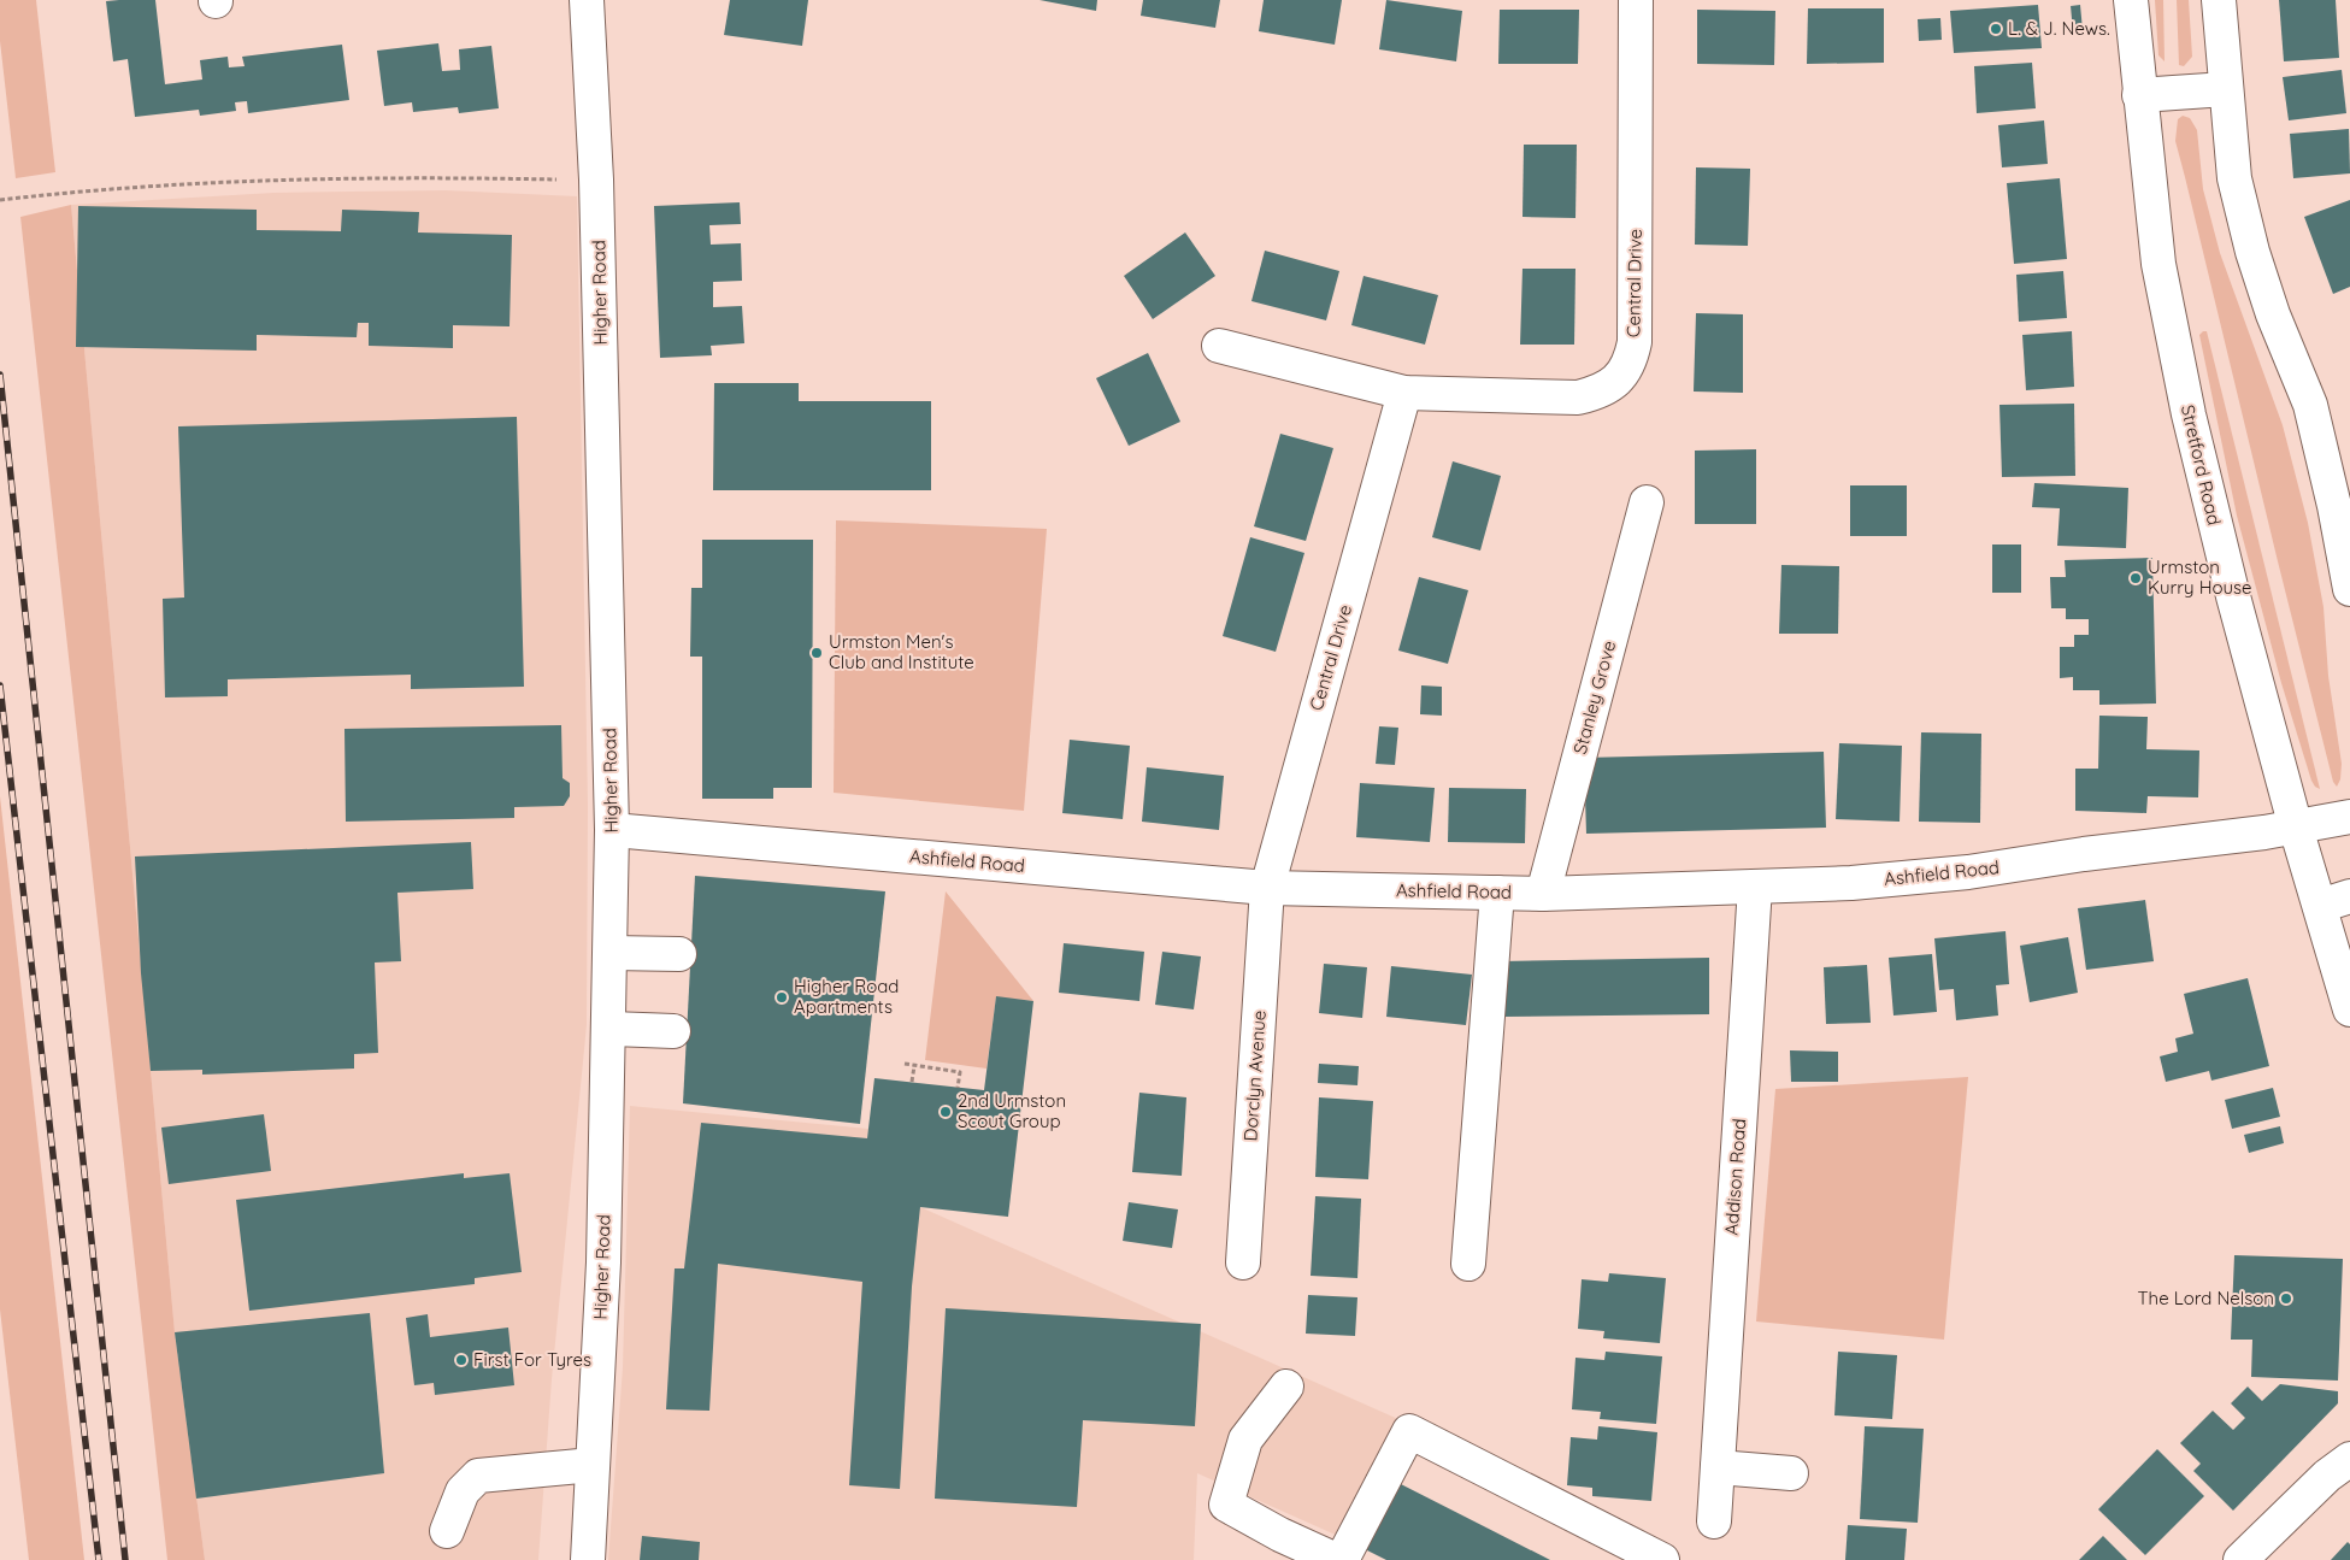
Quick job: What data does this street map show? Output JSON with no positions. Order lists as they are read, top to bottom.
{
  "streets": {
    "street": [
      "Central Drive",
      "Higher Road",
      "Stretford Road",
      "Stanley Grove",
      "Ashfield Road",
      "Dorclyn Avenue",
      "Addison Road"
    ]
  },
  "crossings": [
    ["Central Drive", "Ashfield Road"],
    ["Central Drive", "Dorclyn Avenue"],
    ["Higher Road", "Ashfield Road"],
    ["Stretford Road", "Ashfield Road"],
    ["Stanley Grove", "Ashfield Road"],
    ["Ashfield Road", "Dorclyn Avenue"],
    ["Ashfield Road", "Addison Road"]
  ],
  "places": [
    "L. & J. News.",
    "Urmston Kurry House",
    "Urmston Men's Club and Institute",
    "Higher Road Apartments",
    "2nd Urmston Scout Group",
    "The Lord Nelson",
    "First For Tyres"
  ]
}
